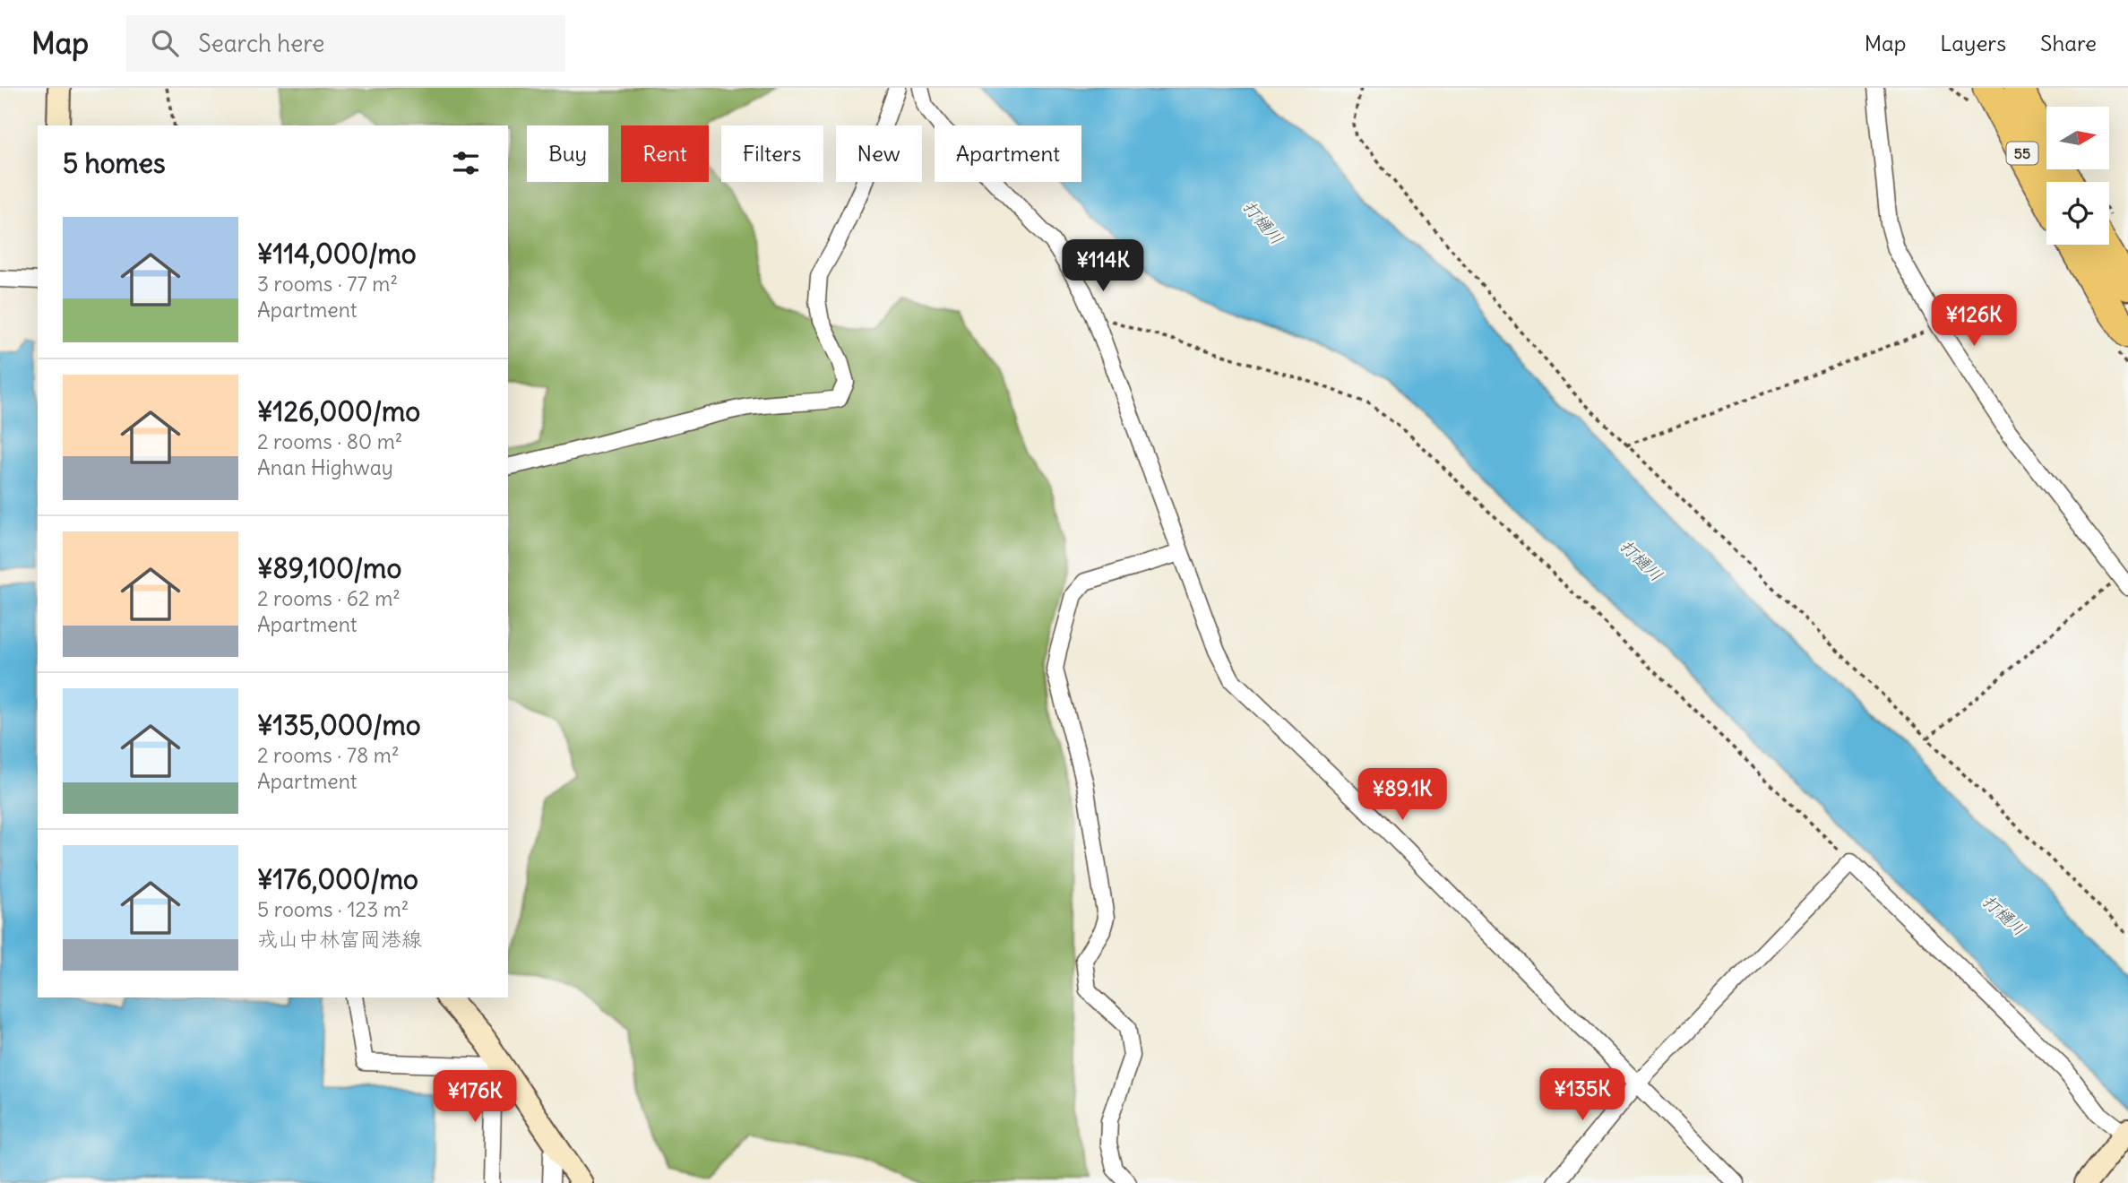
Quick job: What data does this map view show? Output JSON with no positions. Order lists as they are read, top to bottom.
{
  "streets": {
    "highway": ["55"]
  },
  "water": ["打樋川"],
  "north": "right",
  "page": {
    "header": "Map",
    "search": "Search here",
    "nav": ["Map", "Layers", "Share"],
    "chip": [
      "Buy",
      "Rent",
      "Filters",
      "New",
      "Apartment"
    ],
    "heading": "5 homes",
    "list": [
      {
        "name": "¥114,000/mo",
        "note": "3 rooms · 77 m² · Apartment"
      },
      {
        "name": "¥126,000/mo",
        "note": "2 rooms · 80 m² · Anan Highway"
      },
      {
        "name": "¥89,100/mo",
        "note": "2 rooms · 62 m² · Apartment"
      },
      {
        "name": "¥135,000/mo",
        "note": "2 rooms · 78 m² · Apartment"
      },
      {
        "name": "¥176,000/mo",
        "note": "5 rooms · 123 m² · 戎山中林富岡港線"
      }
    ],
    "price": [
      "¥114K",
      "¥126K",
      "¥89.1K",
      "¥135K",
      "¥176K"
    ]
  }
}
